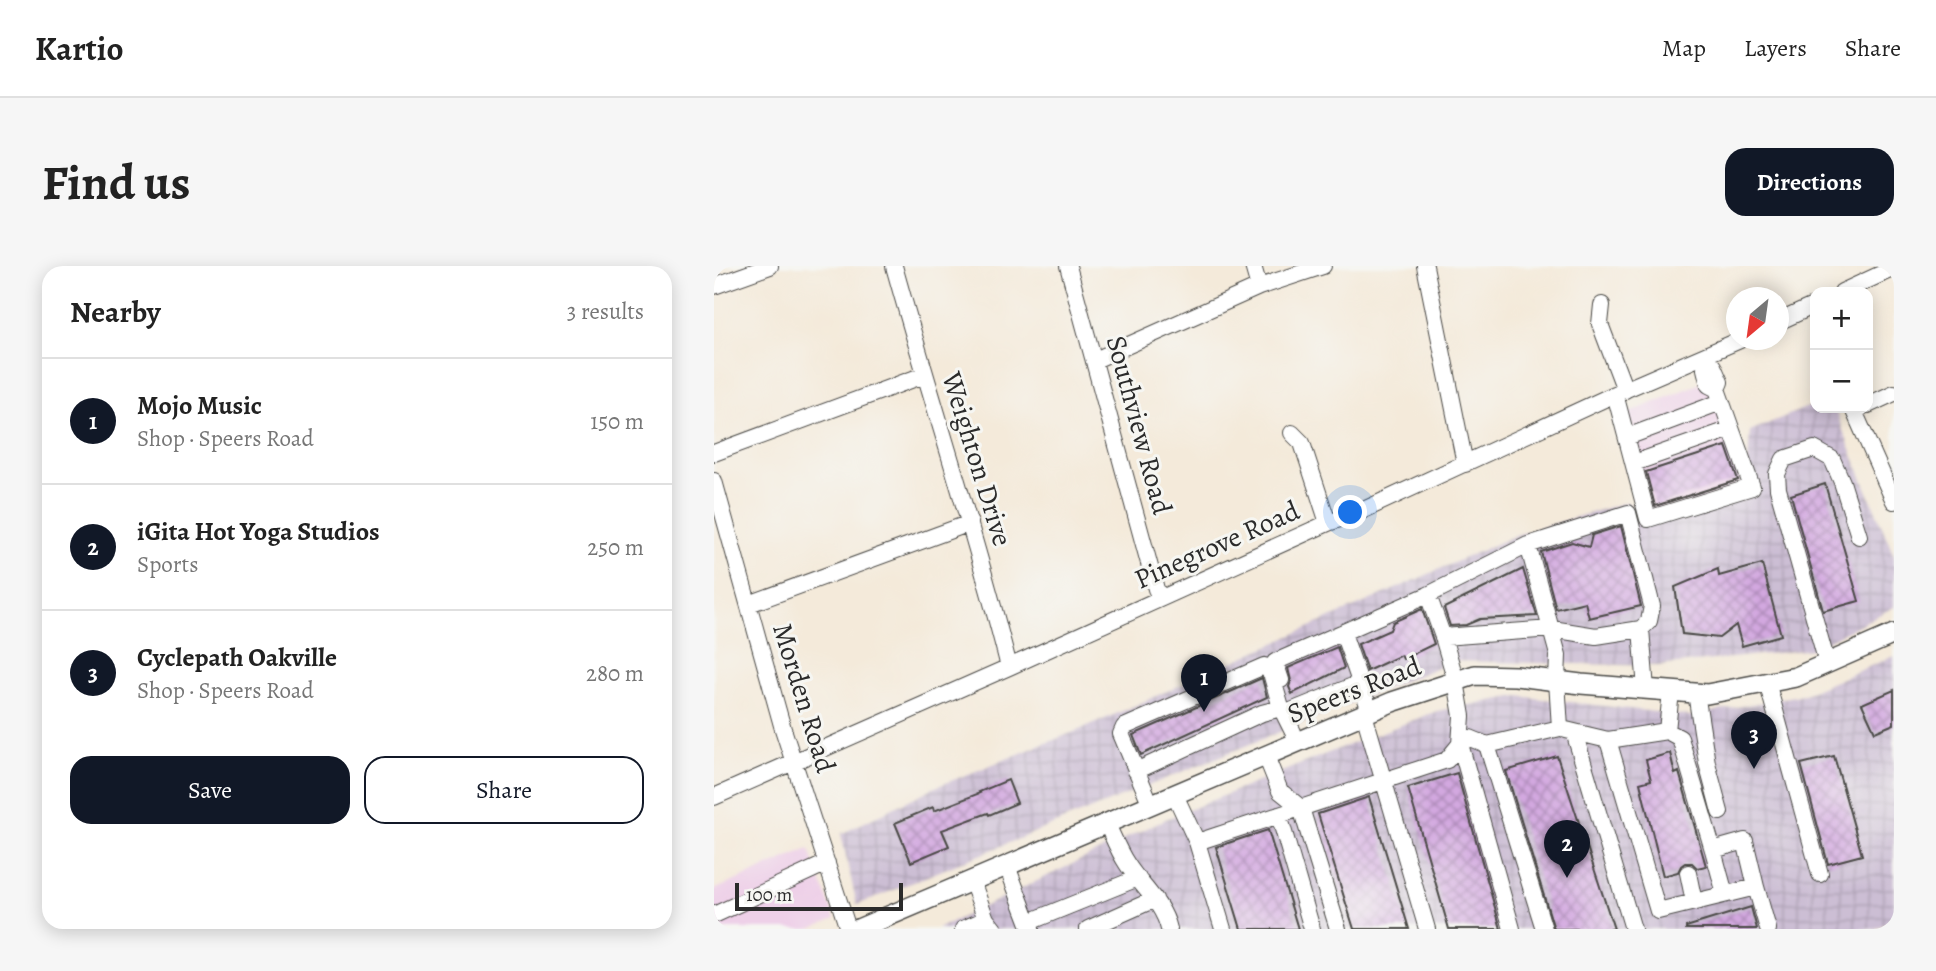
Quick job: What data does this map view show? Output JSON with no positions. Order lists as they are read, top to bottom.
{
  "streets": {
    "main road": ["Speers Road"],
    "street": [
      "Southview Road",
      "Weighton Drive",
      "Pinegrove Road",
      "Morden Road"
    ]
  },
  "crossings": [
    ["Southview Road", "Pinegrove Road"],
    ["Weighton Drive", "Pinegrove Road"],
    ["Pinegrove Road", "Morden Road"]
  ],
  "scale_bar": "100 m",
  "north": "bottom left",
  "page": {
    "header": "Kartio",
    "nav": ["Map", "Layers", "Share"],
    "buttons": [
      "Directions",
      ["Save", "Share"]
    ],
    "title": "Find us",
    "heading": ["Nearby", "3 results"],
    "map_buttons": ["+", "−"],
    "list": [
      {
        "mark": "1",
        "name": "Mojo Music",
        "note": "Shop · Speers Road",
        "value": "150 m"
      },
      {
        "mark": "2",
        "name": "iGita Hot Yoga Studios",
        "note": "Sports",
        "value": "250 m"
      },
      {
        "mark": "3",
        "name": "Cyclepath Oakville",
        "note": "Shop · Speers Road",
        "value": "280 m"
      }
    ],
    "pins": ["1", "3", "2"],
    "scale": "100 m"
  }
}
